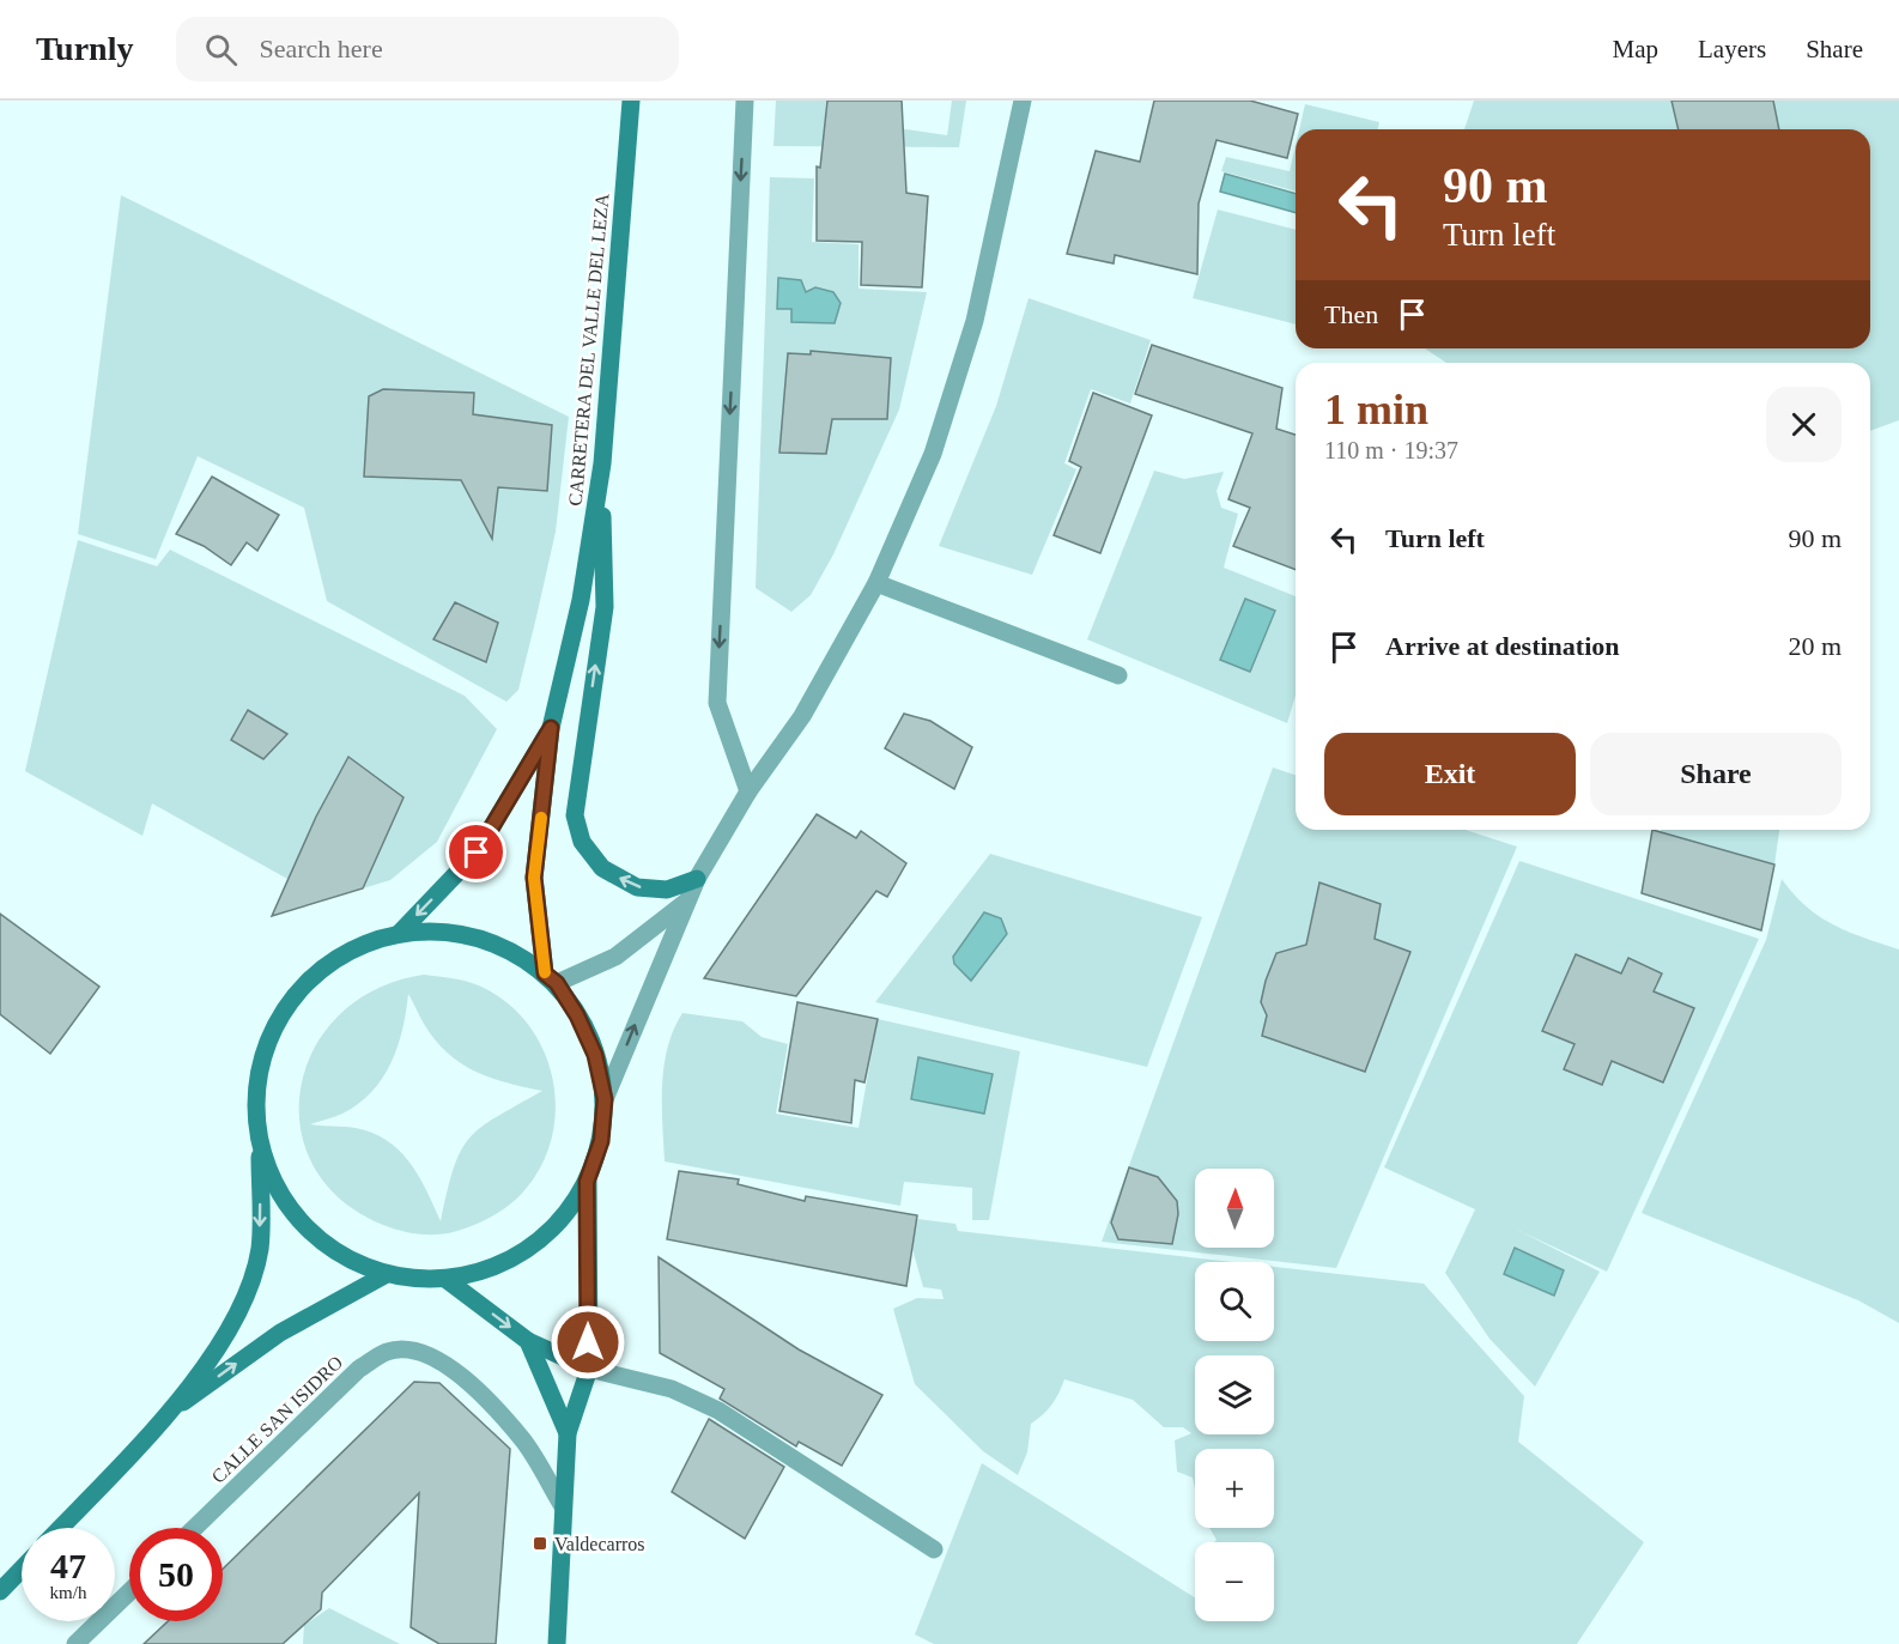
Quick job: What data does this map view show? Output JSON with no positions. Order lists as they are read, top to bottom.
{
  "streets": {
    "main road": ["CARRETERA DEL VALLE DEL LEZA"],
    "street": ["CALLE SAN ISIDRO"]
  },
  "places": {
    "transit": ["Valdecarros"]
  },
  "north": "top",
  "page": {
    "header": "Turnly",
    "search": "Search here",
    "nav": ["Map", "Layers", "Share"],
    "turn": ["90 m", "Turn left"],
    "then": "Then",
    "heading": ["1 min", "110 m · 19:37"],
    "list": [
      {
        "name": "Turn left",
        "value": "90 m"
      },
      {
        "name": "Arrive at destination",
        "value": "20 m"
      }
    ],
    "buttons": ["Exit", "Share"],
    "map_buttons": ["+", "−"],
    "speed": "47 km/h",
    "limit": "50"
  }
}
